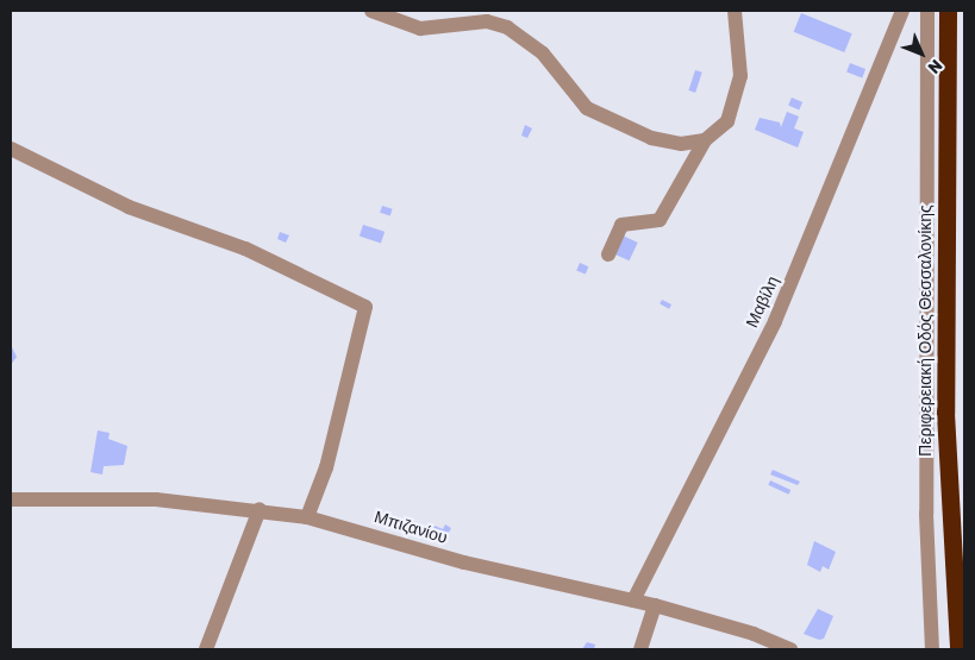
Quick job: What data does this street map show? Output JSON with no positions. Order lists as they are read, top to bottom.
{
  "streets": {
    "highway": ["Περιφερειακή Οδός Θεσσαλονίκης"],
    "street": ["Μαβίλη", "Μπιζανίου"]
  },
  "crossings": [
    ["Μαβίλη", "Μπιζανίου"]
  ],
  "north": "bottom right"
}
